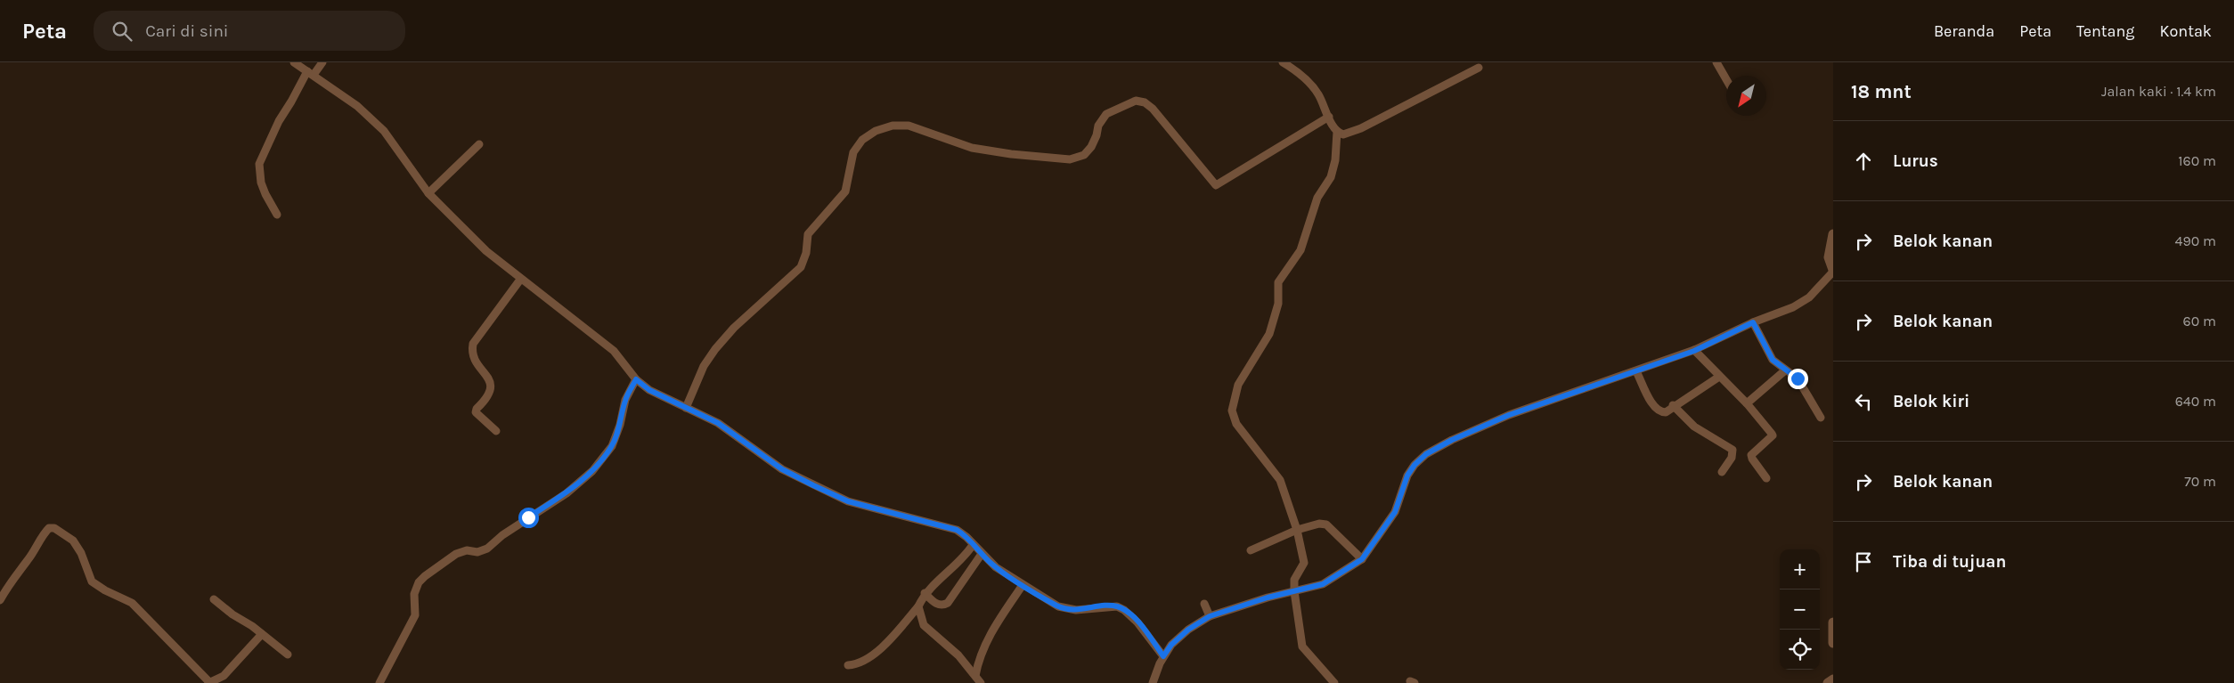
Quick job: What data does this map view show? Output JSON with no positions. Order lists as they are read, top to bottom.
{
  "north": "bottom left",
  "page": {
    "header": "Peta",
    "search": "Cari di sini",
    "nav": [
      "Beranda",
      "Peta",
      "Tentang",
      "Kontak"
    ],
    "heading": ["18 mnt", "Jalan kaki · 1.4 km"],
    "list": [
      ["Lurus", "160 m"],
      ["Belok kanan", "490 m"],
      ["Belok kanan", "60 m"],
      ["Belok kiri", "640 m"],
      ["Belok kanan", "70 m"],
      "Tiba di tujuan"
    ],
    "map_buttons": ["+", "−"]
  }
}
